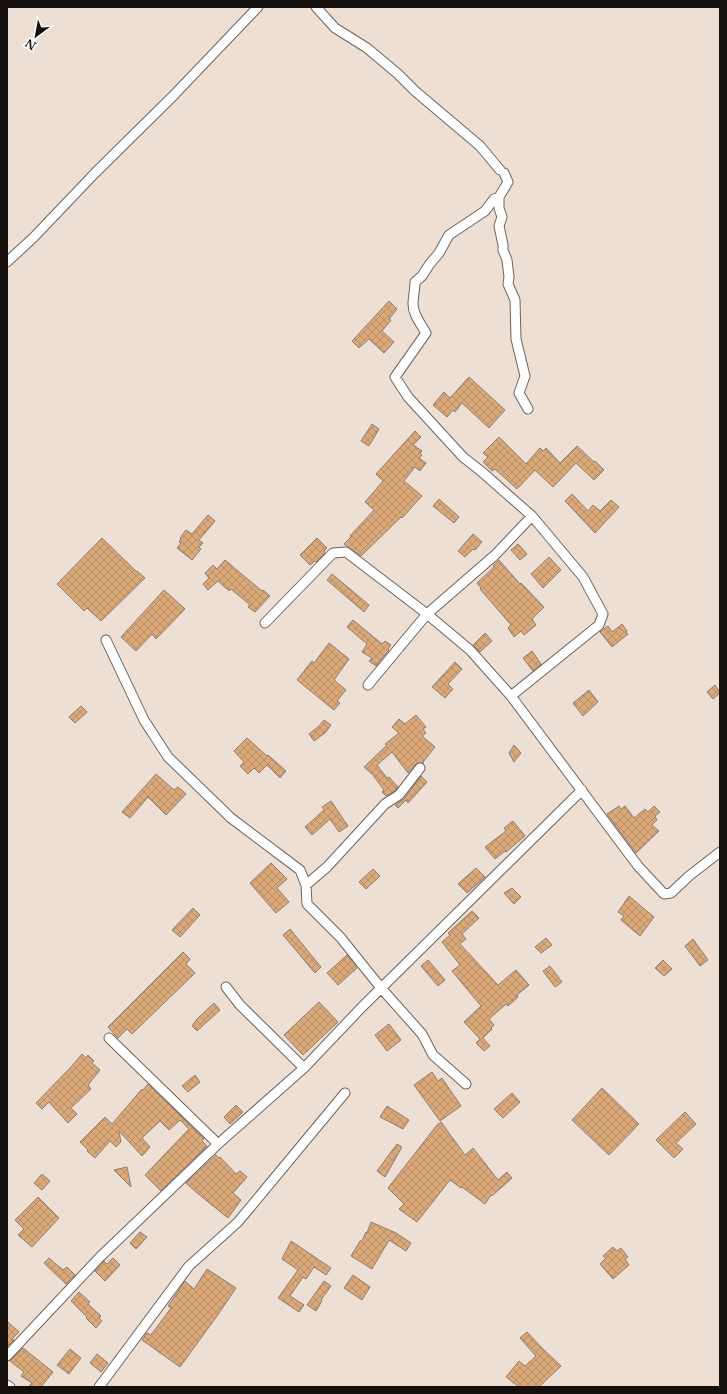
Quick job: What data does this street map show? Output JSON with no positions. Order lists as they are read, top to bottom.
{
  "north": "bottom left"
}
